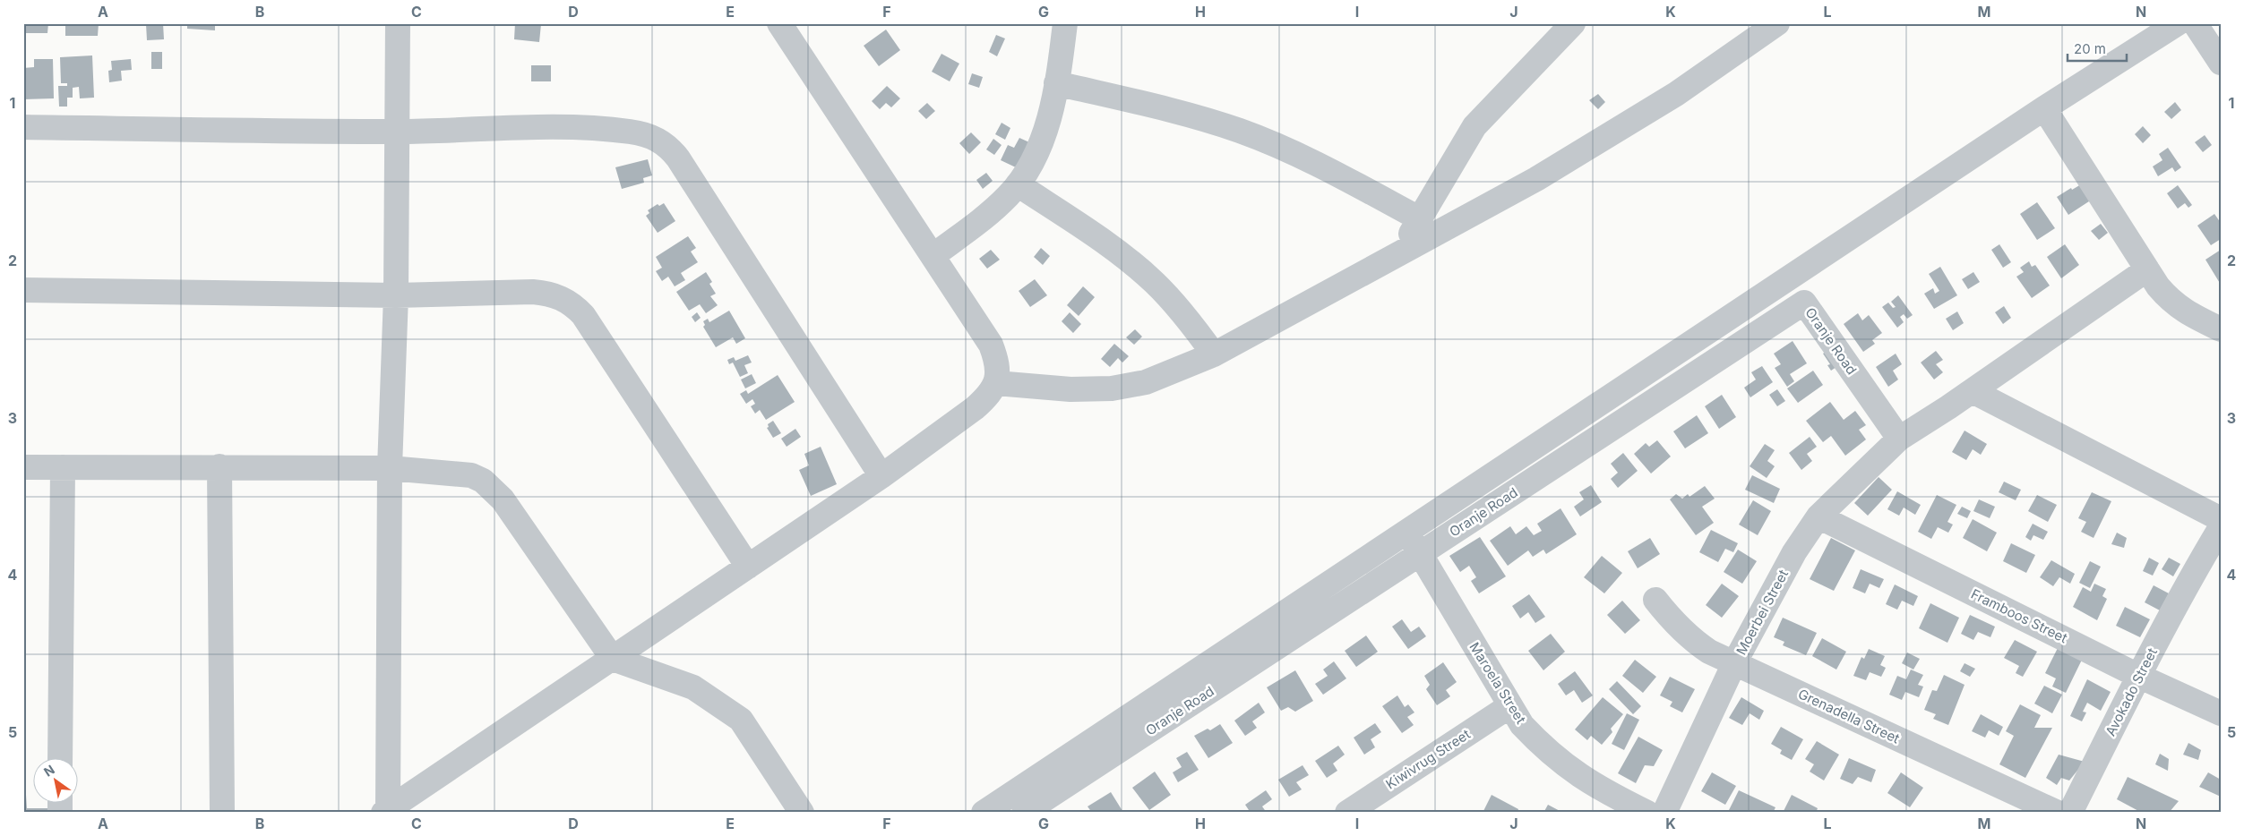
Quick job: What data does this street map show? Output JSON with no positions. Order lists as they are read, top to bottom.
{
  "streets": {
    "street": [
      "Oranje Road",
      "Moerbei Street",
      "Framboos Street",
      "Maroela Street",
      "Avokado Street",
      "Grenadella Street",
      "Kiwivrug Street"
    ]
  },
  "crossings": [
    ["Oranje Road", "Moerbei Street"],
    ["Oranje Road", "Maroela Street"],
    ["Moerbei Street", "Framboos Street"],
    ["Moerbei Street", "Grenadella Street"],
    ["Framboos Street", "Avokado Street"],
    ["Maroela Street", "Kiwivrug Street"]
  ],
  "scale_bar": "20 m",
  "north": "top left",
  "grid": {
    "columns": [
      "A",
      "B",
      "C",
      "D",
      "E",
      "F",
      "G",
      "H",
      "I",
      "J",
      "K",
      "L",
      "M",
      "N"
    ],
    "rows": [
      "1",
      "2",
      "3",
      "4",
      "5"
    ]
  }
}
